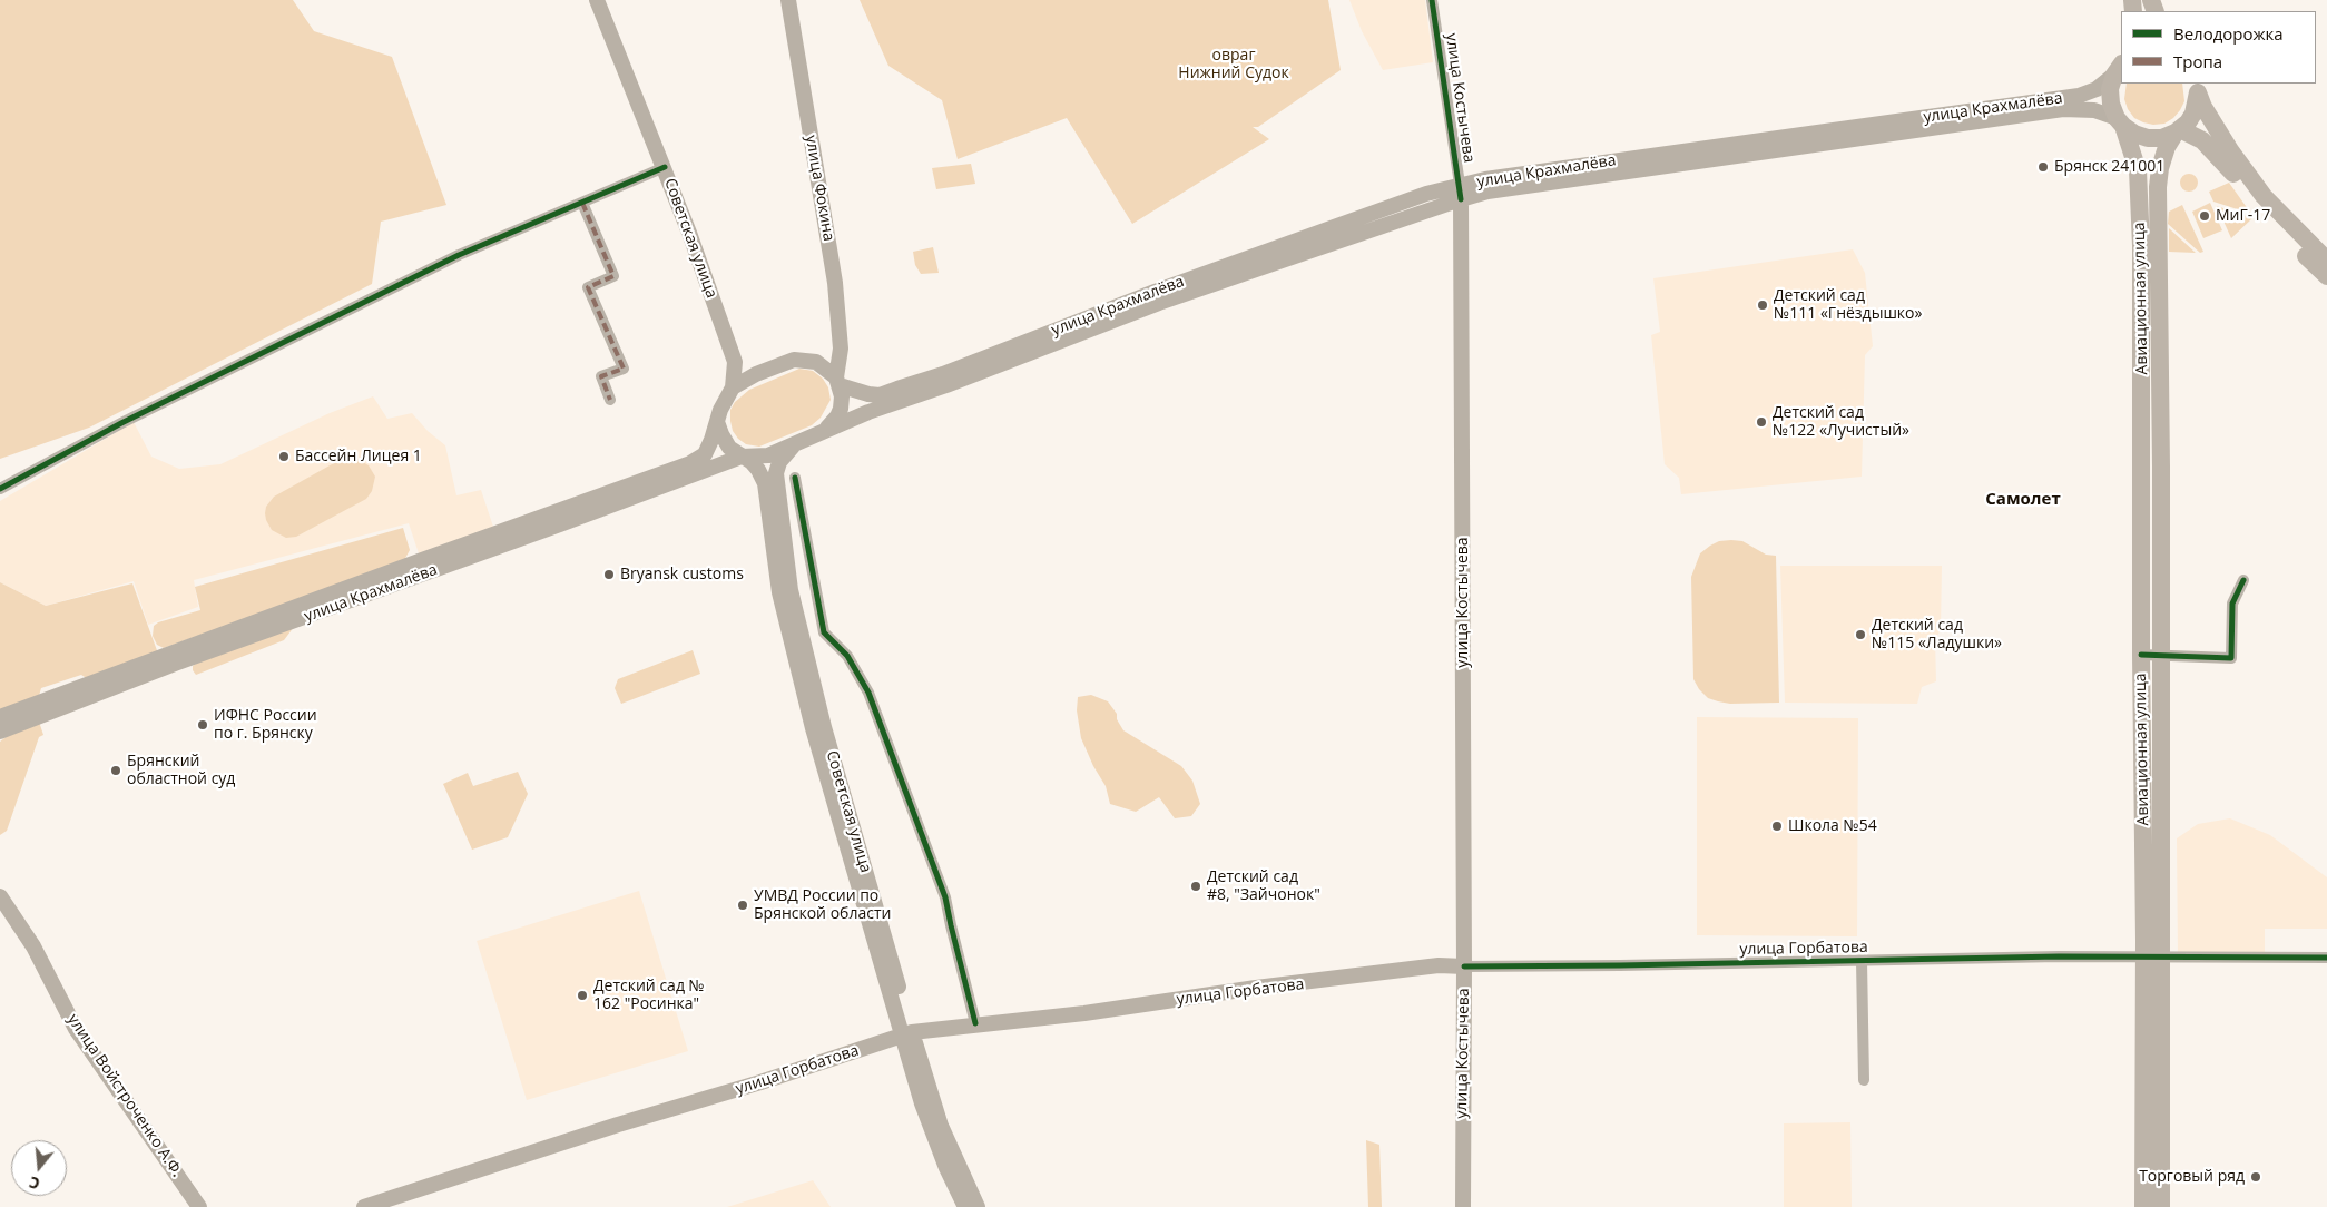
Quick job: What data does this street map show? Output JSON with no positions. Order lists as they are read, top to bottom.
{
  "streets": {
    "main road": [
      "улица Костычева",
      "улица Крахмалёва",
      "улица Фокина",
      "Советская улица",
      "Авиационная улица",
      "улица Горбатова",
      "улица Войстроченко А.Ф."
    ]
  },
  "crossings": [
    ["улица Костычева", "улица Крахмалёва"],
    ["улица Костычева", "улица Горбатова"],
    ["улица Крахмалёва", "улица Фокина"],
    ["улица Крахмалёва", "Советская улица"],
    ["улица Крахмалёва", "Авиационная улица"],
    ["улица Фокина", "Советская улица"],
    ["Советская улица", "улица Горбатова"],
    ["Авиационная улица", "улица Горбатова"]
  ],
  "districts": ["Самолет"],
  "parks": ["овраг Нижний Судок"],
  "places": [
    "Брянск 241001",
    "МиГ-17",
    "Детский сад №111 «Гнёздышко»",
    "Детский сад №122 «Лучистый»",
    "Бассейн Лицея 1",
    "Bryansk customs",
    "Детский сад №115 «Ладушки»",
    "ИФНС России по г. Брянску",
    "Брянский областной суд",
    "Школа №54",
    "Детский сад #8, \"Зайчонок\"",
    "УМВД России по Брянской области",
    "Детский сад № 162 \"Росинка\"",
    "Торговый ряд"
  ],
  "legend": ["Велодорожка", "Тропа"],
  "north": "bottom"
}
